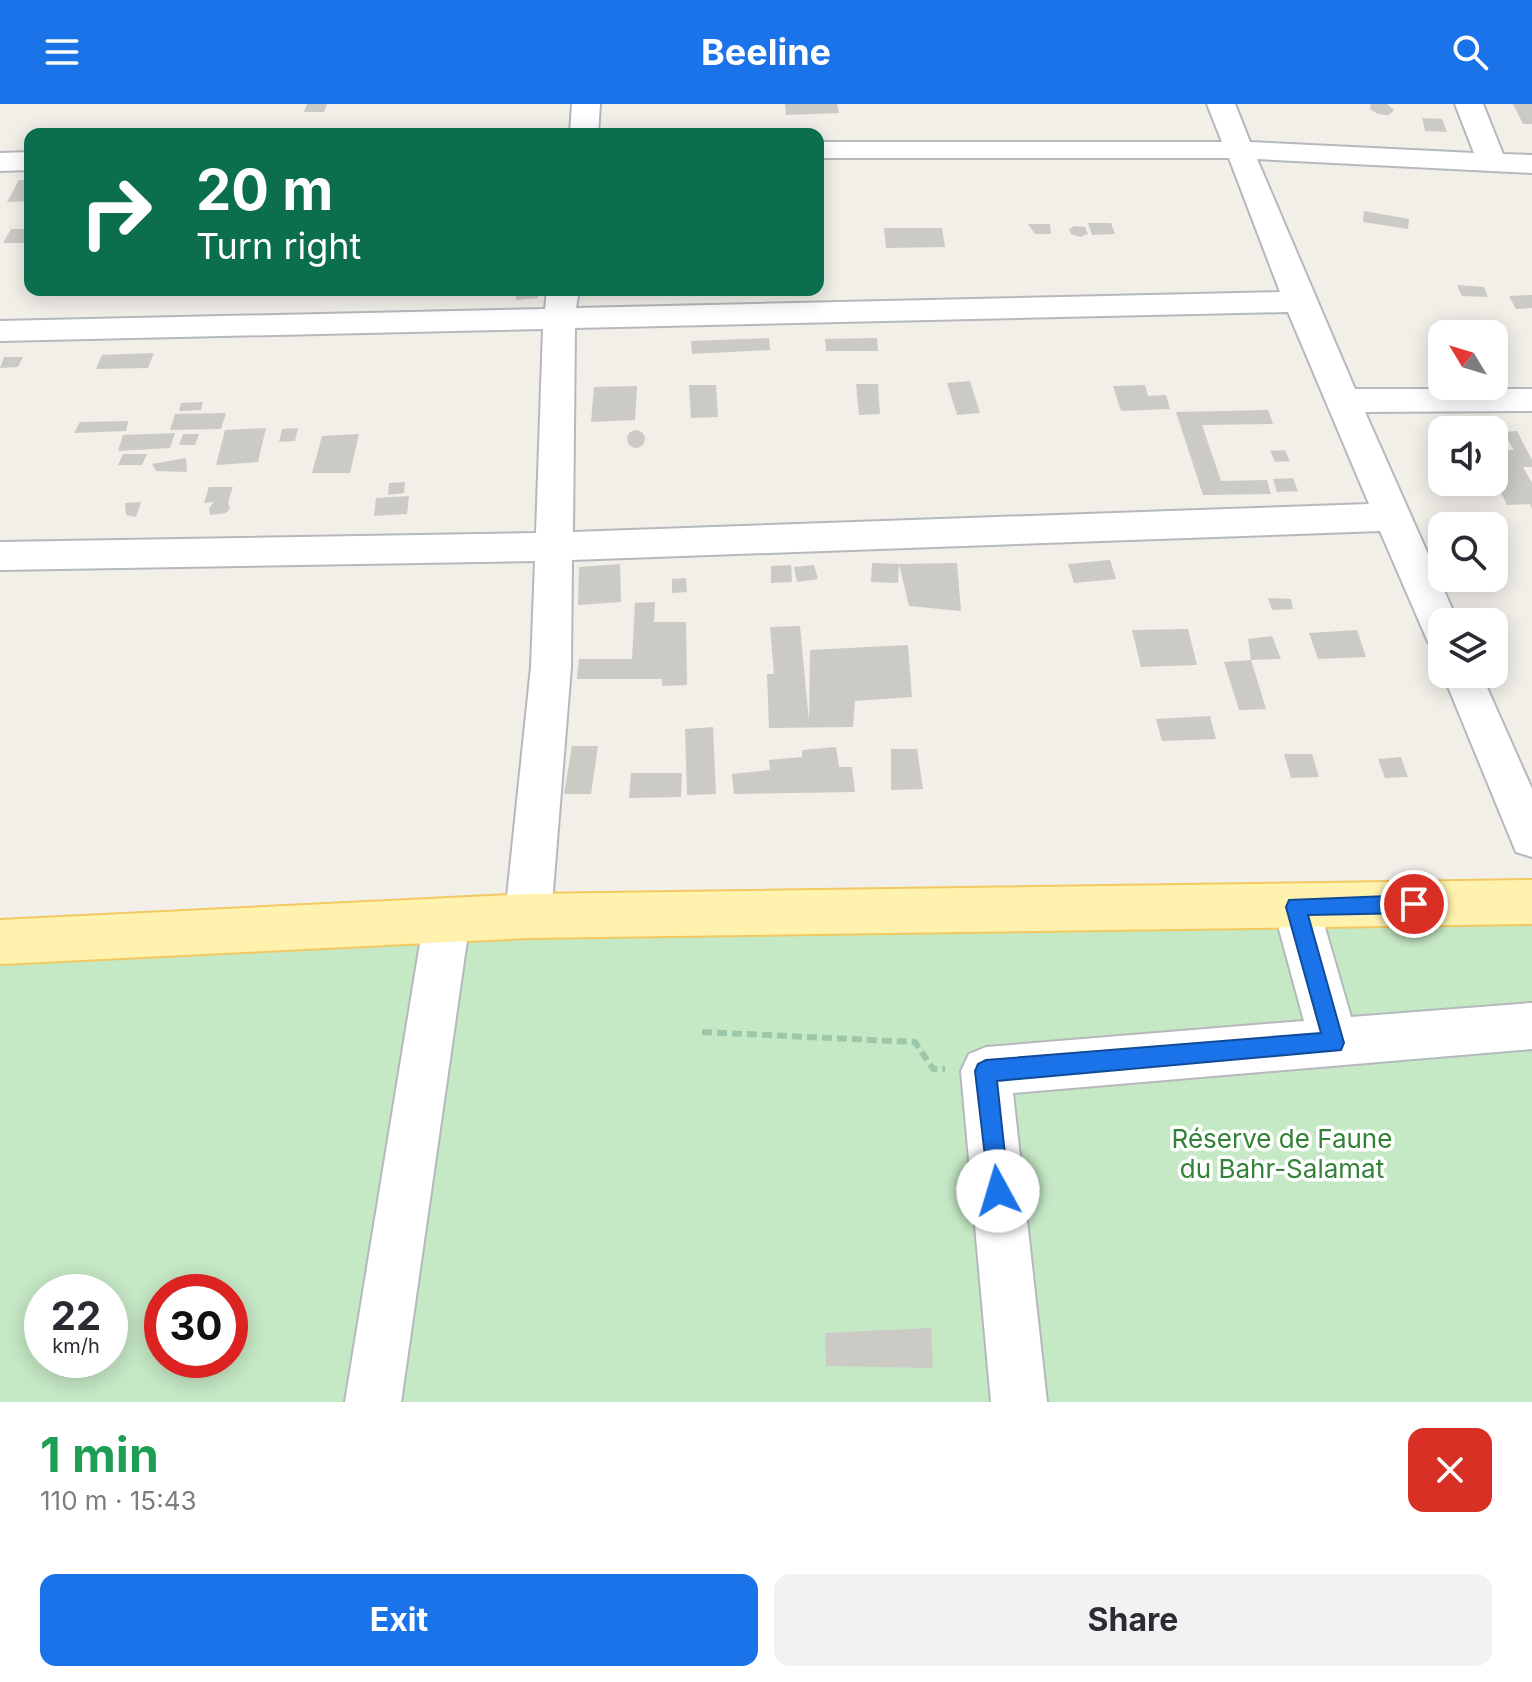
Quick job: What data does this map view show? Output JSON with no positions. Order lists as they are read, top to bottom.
{
  "parks": ["Réserve de Faune du Bahr-Salamat"],
  "north": "top left",
  "page": {
    "header": "Beeline",
    "turn": ["20 m", "Turn right"],
    "speed": "22 km/h",
    "limit": "30",
    "heading": ["1 min", "110 m · 15:43"],
    "buttons": ["Exit", "Share"]
  }
}
